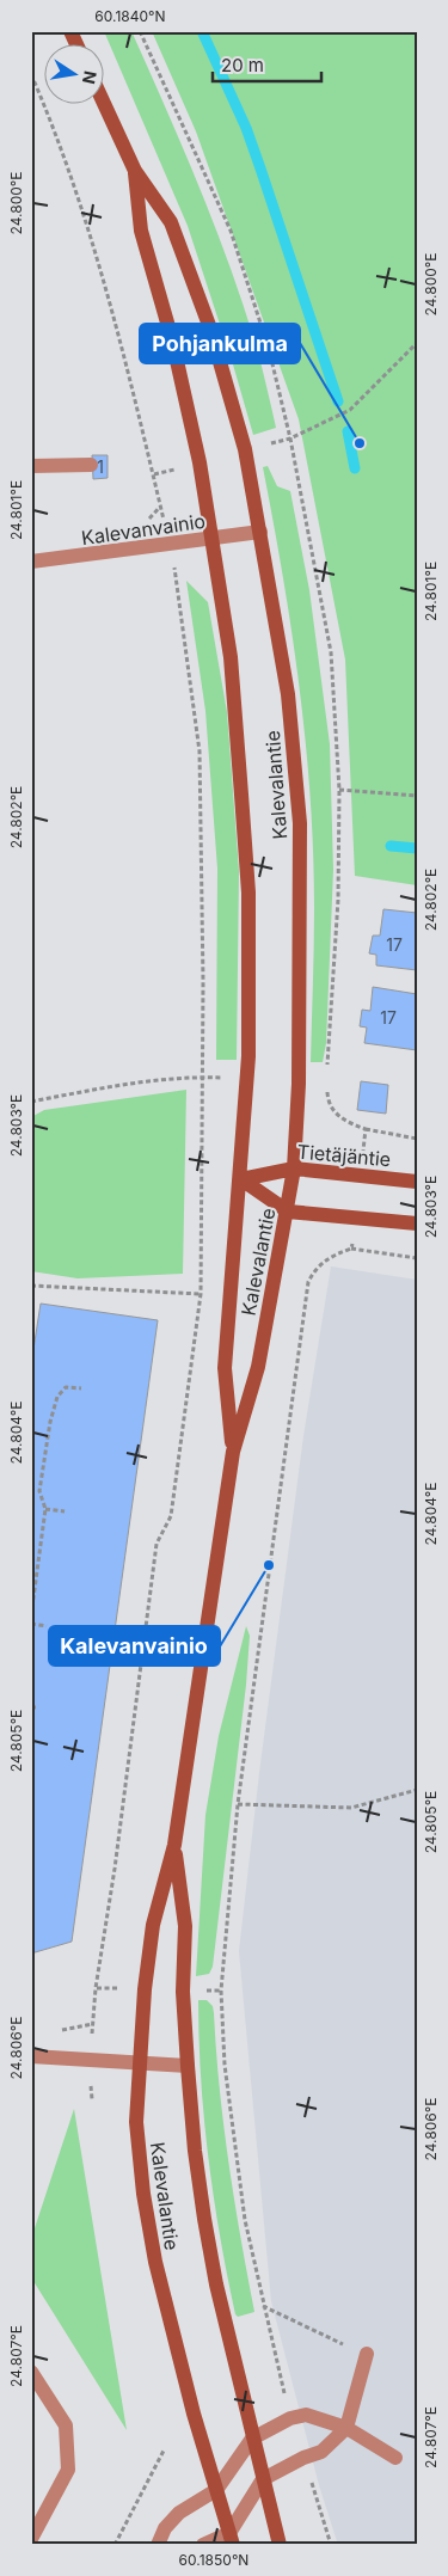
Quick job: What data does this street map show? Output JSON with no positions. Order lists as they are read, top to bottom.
{
  "streets": {
    "main road": ["Kalevalantie", "Tietäjäntie"],
    "street": ["Kalevanvainio"]
  },
  "crossings": [
    ["Kalevanvainio", "Kalevalantie"],
    ["Kalevalantie", "Tietäjäntie"]
  ],
  "places": ["Pohjankulma", "Kalevanvainio"],
  "house_numbers": ["1", "17", "17"],
  "scale_bar": "20 m",
  "north": "right",
  "coordinates": [
    "60.1840°N",
    "24.800°E",
    "24.801°E",
    "24.802°E",
    "24.803°E",
    "24.804°E",
    "24.805°E",
    "24.806°E",
    "24.807°E",
    "60.1850°N"
  ]
}
